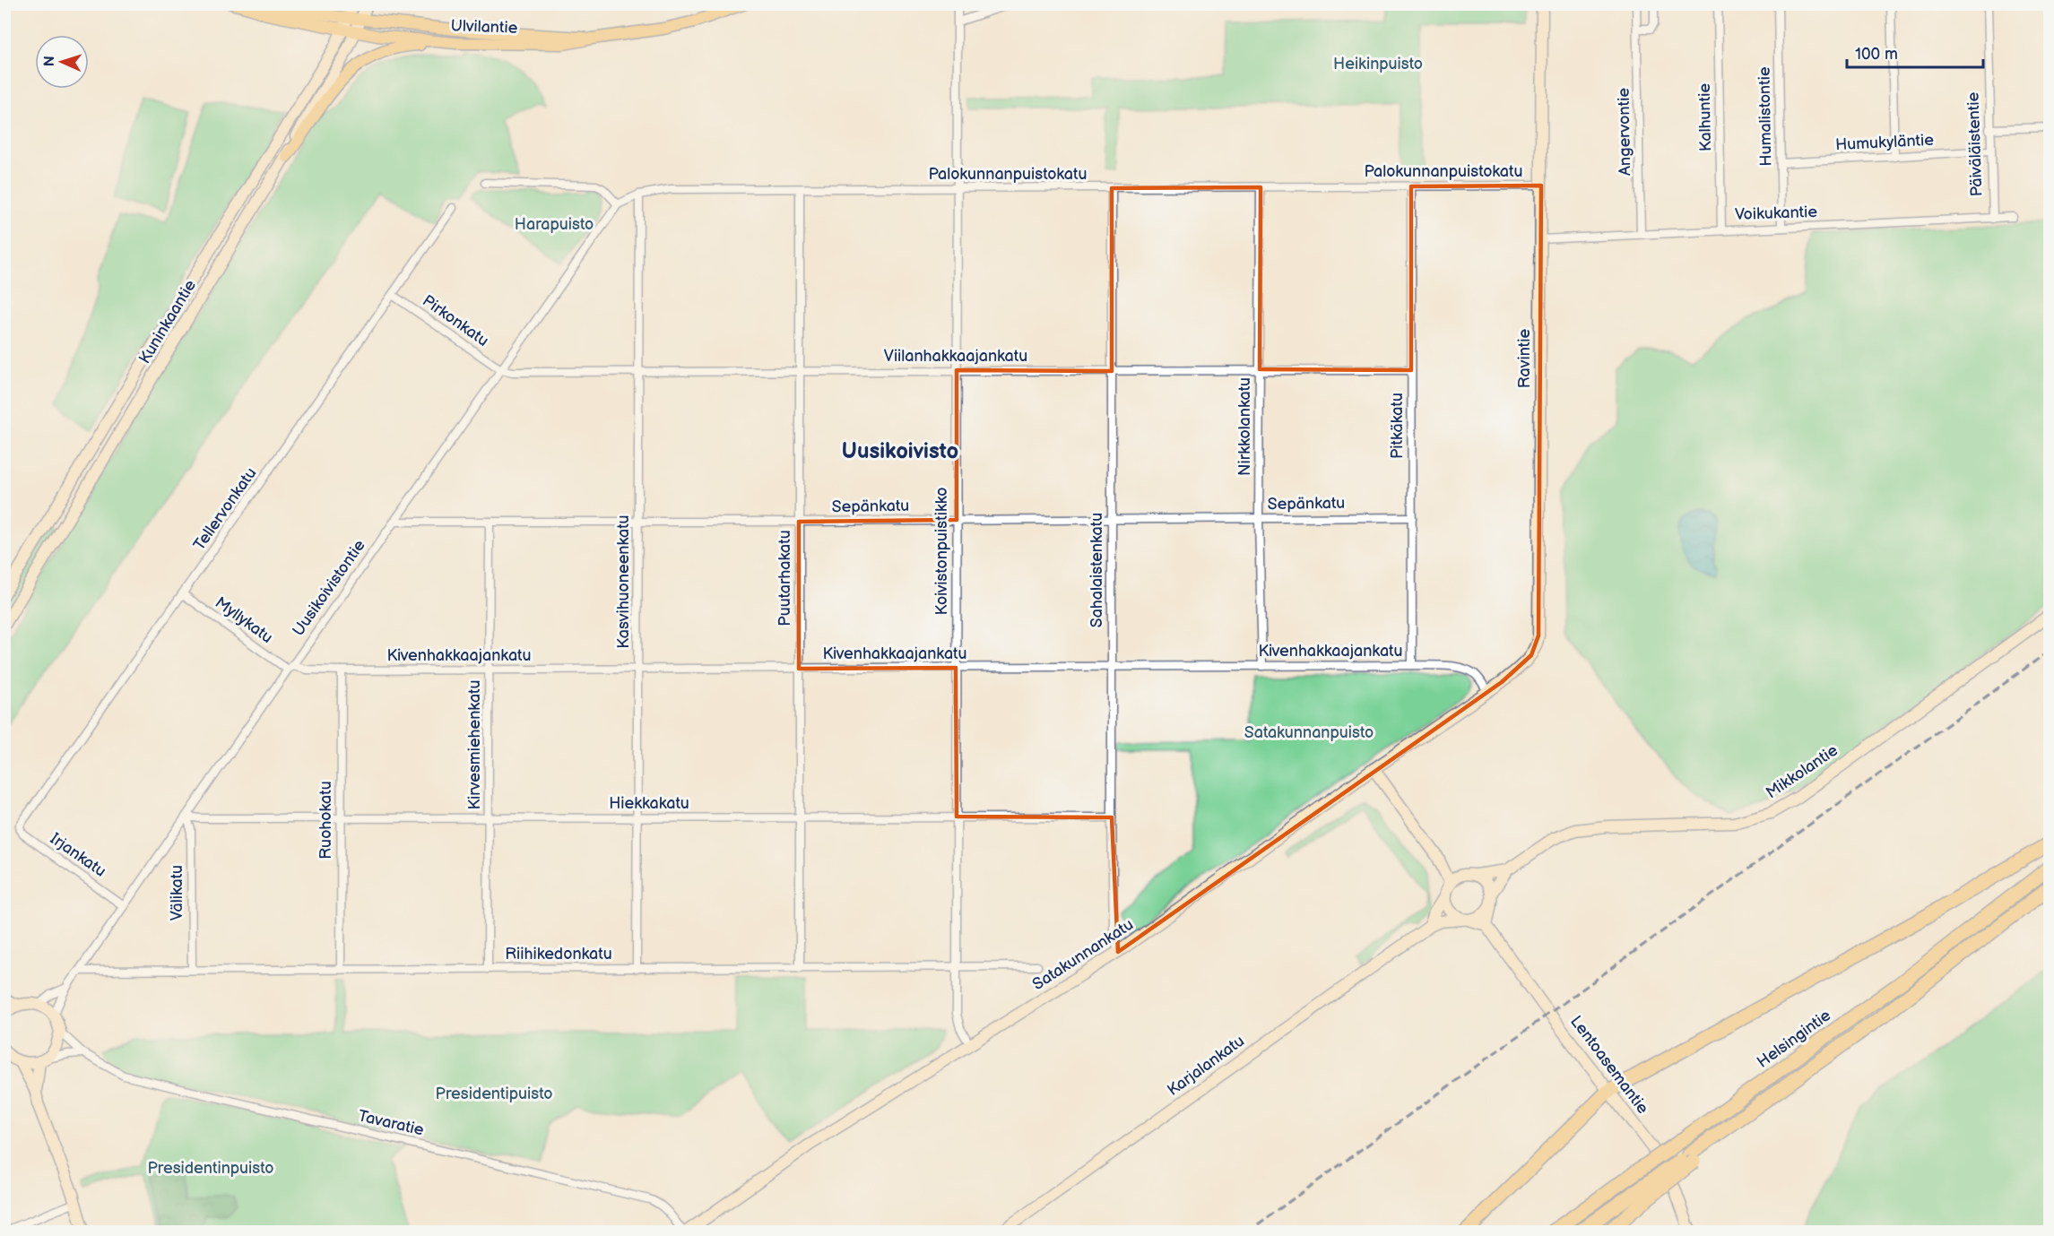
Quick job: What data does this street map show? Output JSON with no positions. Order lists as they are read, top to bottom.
{
  "streets": {
    "highway": ["Helsingintie"],
    "main road": [
      "Ulvilantie",
      "Kuninkaantie",
      "Ravintie",
      "Mikkolantie",
      "Satakunnankatu",
      "Lentoasemantie",
      "Karjalankatu"
    ],
    "street": [
      "Humalistontie",
      "Kalhuntie",
      "Angervontie",
      "Humukyläntie",
      "Päiväläistentie",
      "Palokunnanpuistokatu",
      "Voikukantie",
      "Pirkonkatu",
      "Viilanhakkaajankatu",
      "Pitkäkatu",
      "Nirkkolankatu",
      "Sepänkatu",
      "Tellervonkatu",
      "Koivistonpuistikko",
      "Sahalaistenkatu",
      "Puutarhakatu",
      "Kasvihuoneenkatu",
      "Uusikoivistontie",
      "Myllykatu",
      "Kivenhakkaajankatu",
      "Kirvesmiehenkatu",
      "Hiekkakatu",
      "Ruohokatu",
      "Irjankatu",
      "Välikatu",
      "Riihikedonkatu",
      "Tavaratie"
    ]
  },
  "crossings": [
    ["Ulvilantie", "Kuninkaantie"],
    ["Humalistontie", "Humukyläntie"],
    ["Humalistontie", "Voikukantie"],
    ["Kalhuntie", "Voikukantie"],
    ["Angervontie", "Voikukantie"],
    ["Humukyläntie", "Päiväläistentie"],
    ["Päiväläistentie", "Voikukantie"],
    ["Palokunnanpuistokatu", "Ravintie"],
    ["Palokunnanpuistokatu", "Pitkäkatu"],
    ["Palokunnanpuistokatu", "Nirkkolankatu"],
    ["Palokunnanpuistokatu", "Koivistonpuistikko"],
    ["Palokunnanpuistokatu", "Sahalaistenkatu"],
    ["Palokunnanpuistokatu", "Puutarhakatu"],
    ["Palokunnanpuistokatu", "Kasvihuoneenkatu"],
    ["Palokunnanpuistokatu", "Uusikoivistontie"],
    ["Voikukantie", "Ravintie"],
    ["Pirkonkatu", "Viilanhakkaajankatu"],
    ["Pirkonkatu", "Tellervonkatu"],
    ["Pirkonkatu", "Uusikoivistontie"],
    ["Viilanhakkaajankatu", "Pitkäkatu"],
    ["Viilanhakkaajankatu", "Nirkkolankatu"],
    ["Viilanhakkaajankatu", "Koivistonpuistikko"],
    ["Viilanhakkaajankatu", "Sahalaistenkatu"],
    ["Viilanhakkaajankatu", "Puutarhakatu"],
    ["Viilanhakkaajankatu", "Kasvihuoneenkatu"],
    ["Viilanhakkaajankatu", "Uusikoivistontie"],
    ["Ravintie", "Kivenhakkaajankatu"],
    ["Ravintie", "Satakunnankatu"],
    ["Pitkäkatu", "Sepänkatu"],
    ["Pitkäkatu", "Kivenhakkaajankatu"],
    ["Nirkkolankatu", "Sepänkatu"],
    ["Nirkkolankatu", "Kivenhakkaajankatu"],
    ["Sepänkatu", "Koivistonpuistikko"],
    ["Sepänkatu", "Sahalaistenkatu"],
    ["Sepänkatu", "Puutarhakatu"],
    ["Sepänkatu", "Kasvihuoneenkatu"],
    ["Sepänkatu", "Uusikoivistontie"],
    ["Sepänkatu", "Kirvesmiehenkatu"],
    ["Tellervonkatu", "Myllykatu"],
    ["Tellervonkatu", "Irjankatu"],
    ["Koivistonpuistikko", "Kivenhakkaajankatu"],
    ["Koivistonpuistikko", "Hiekkakatu"],
    ["Koivistonpuistikko", "Riihikedonkatu"],
    ["Koivistonpuistikko", "Satakunnankatu"],
    ["Sahalaistenkatu", "Kivenhakkaajankatu"],
    ["Sahalaistenkatu", "Hiekkakatu"],
    ["Sahalaistenkatu", "Satakunnankatu"],
    ["Puutarhakatu", "Kivenhakkaajankatu"],
    ["Puutarhakatu", "Hiekkakatu"],
    ["Puutarhakatu", "Riihikedonkatu"],
    ["Kasvihuoneenkatu", "Kivenhakkaajankatu"],
    ["Kasvihuoneenkatu", "Hiekkakatu"],
    ["Kasvihuoneenkatu", "Riihikedonkatu"],
    ["Uusikoivistontie", "Myllykatu"],
    ["Uusikoivistontie", "Kivenhakkaajankatu"],
    ["Uusikoivistontie", "Hiekkakatu"],
    ["Uusikoivistontie", "Irjankatu"],
    ["Uusikoivistontie", "Välikatu"],
    ["Uusikoivistontie", "Riihikedonkatu"],
    ["Myllykatu", "Kivenhakkaajankatu"],
    ["Kivenhakkaajankatu", "Kirvesmiehenkatu"],
    ["Kivenhakkaajankatu", "Ruohokatu"],
    ["Kivenhakkaajankatu", "Satakunnankatu"],
    ["Kirvesmiehenkatu", "Hiekkakatu"],
    ["Kirvesmiehenkatu", "Riihikedonkatu"],
    ["Hiekkakatu", "Ruohokatu"],
    ["Hiekkakatu", "Välikatu"],
    ["Ruohokatu", "Riihikedonkatu"],
    ["Välikatu", "Riihikedonkatu"],
    ["Satakunnankatu", "Tavaratie"]
  ],
  "districts": ["Uusikoivisto"],
  "parks": [
    "Heikinpuisto",
    "Harapuisto",
    "Satakunnanpuisto",
    "Presidentipuisto",
    "Presidentinpuisto"
  ],
  "scale_bar": "100 m",
  "north": "left"
}
